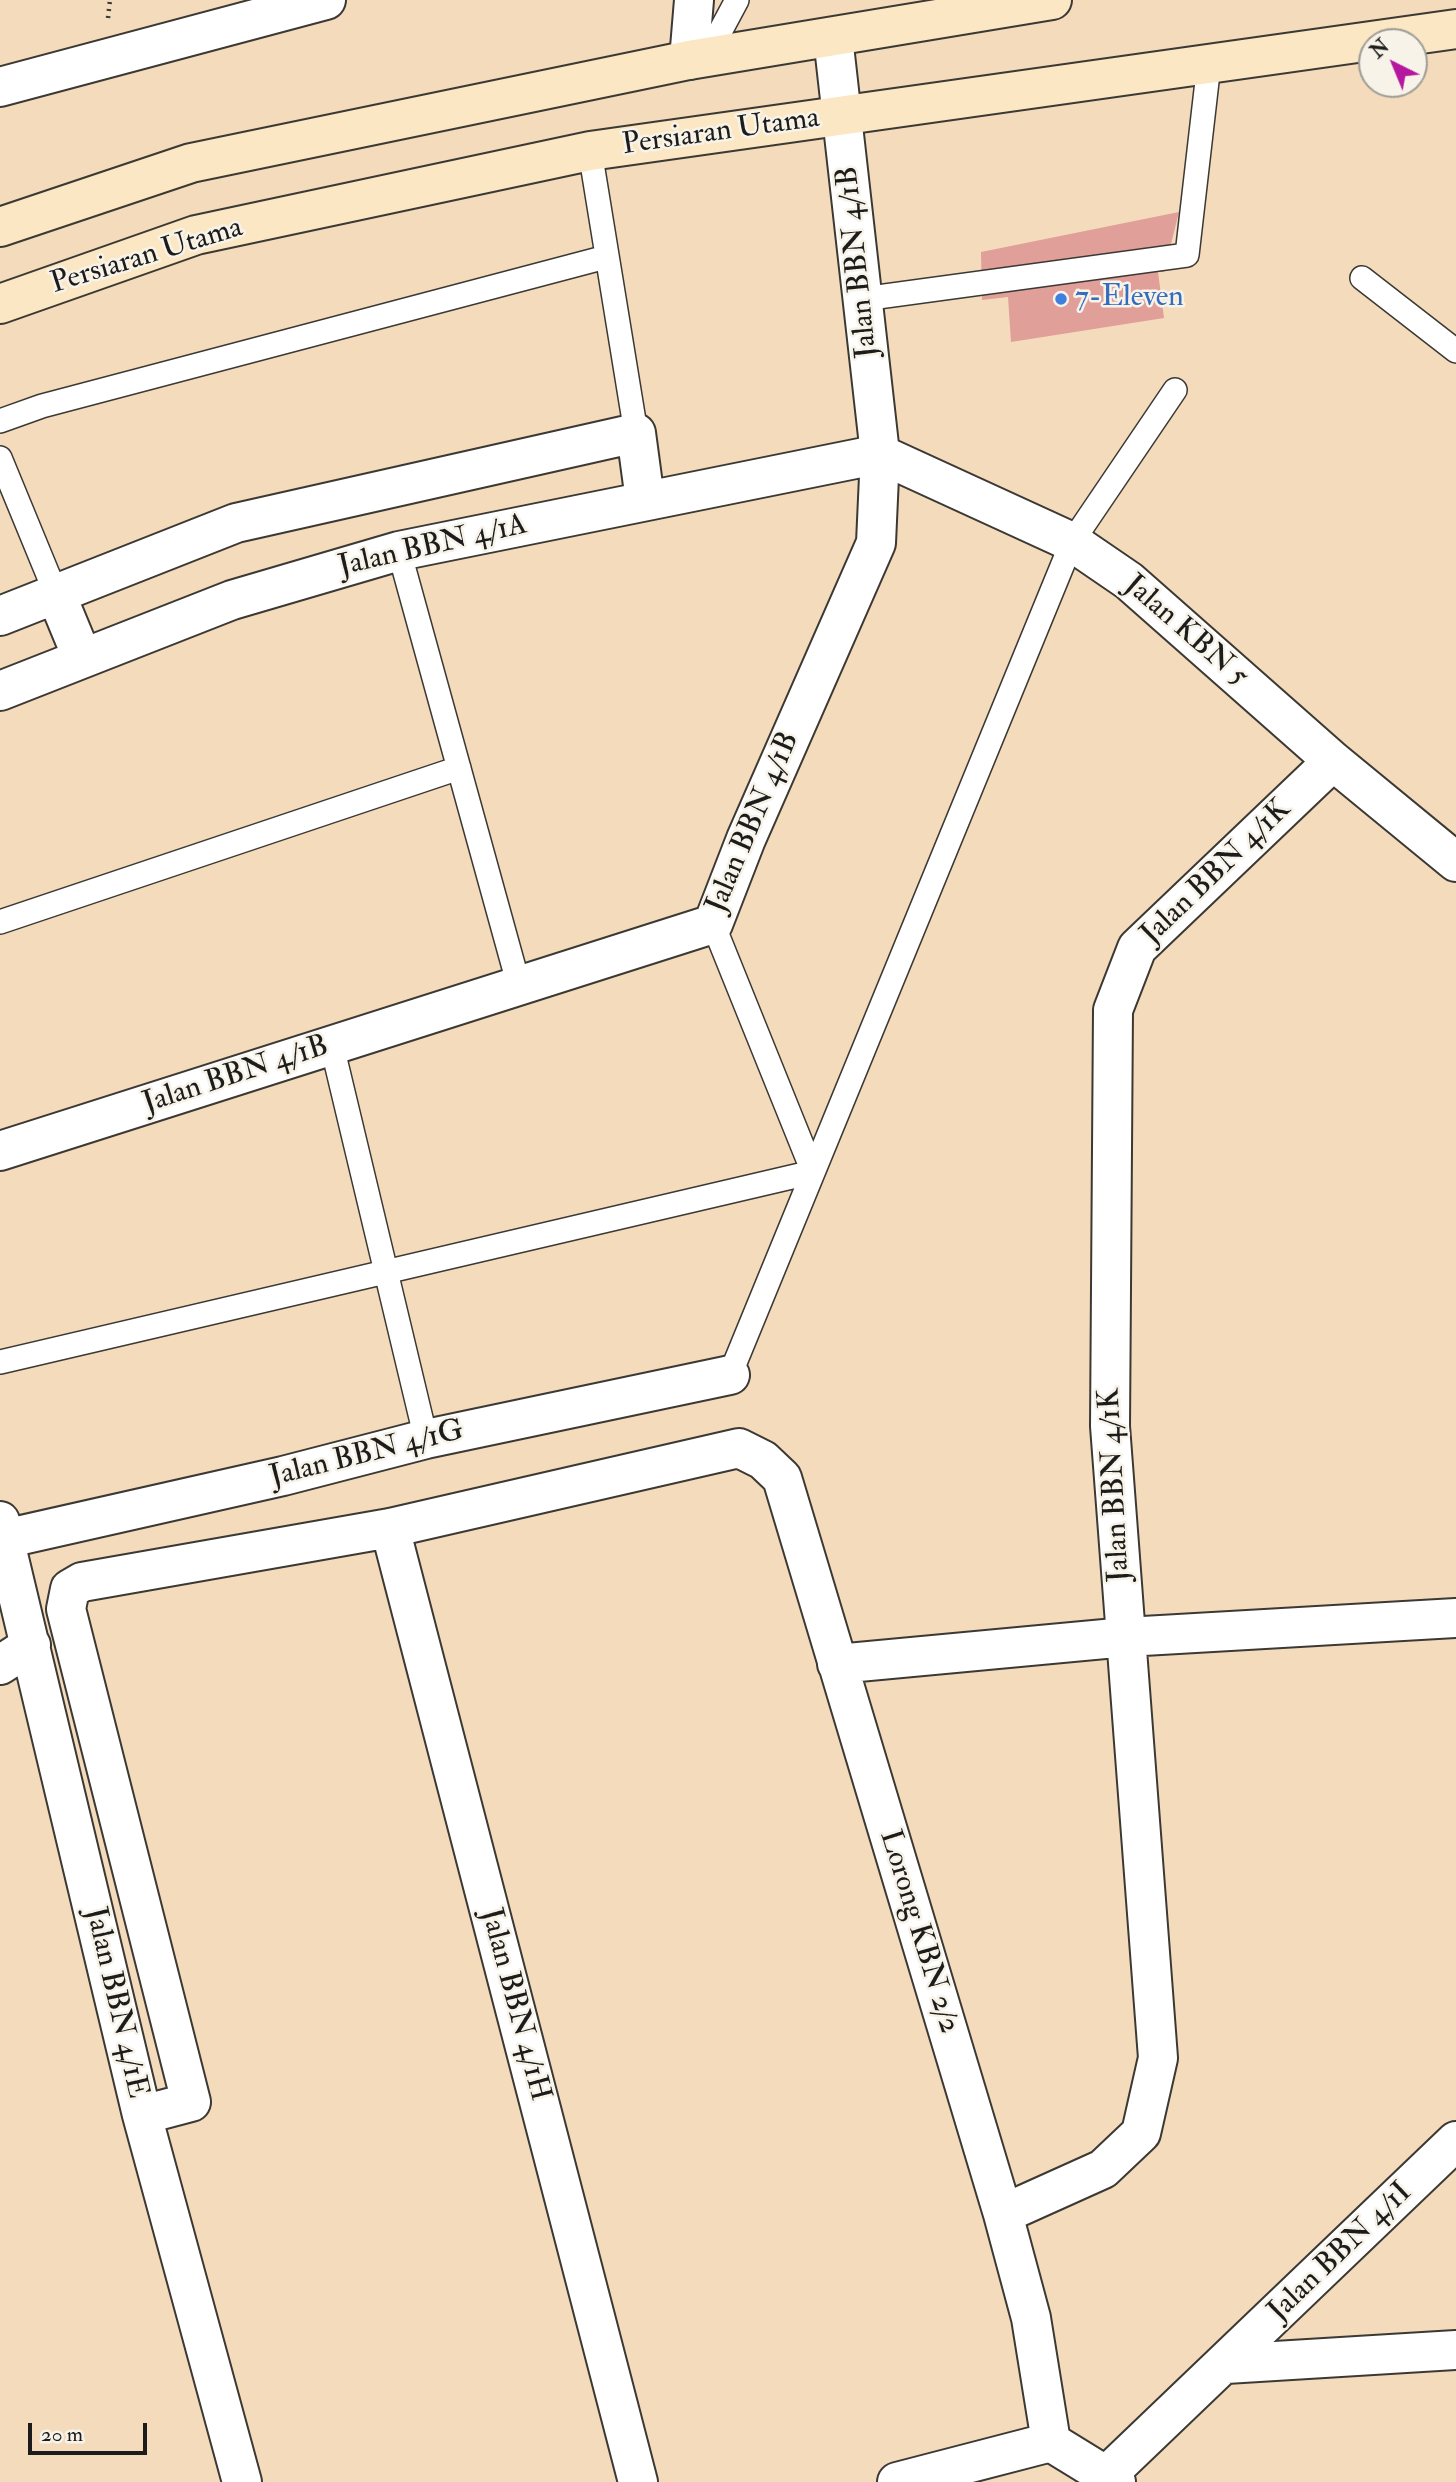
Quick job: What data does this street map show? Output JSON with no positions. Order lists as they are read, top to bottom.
{
  "streets": {
    "main road": ["Persiaran Utama"],
    "street": [
      "Jalan BBN 4/1B",
      "Jalan BBN 4/1A",
      "Jalan KBN 5",
      "Jalan BBN 4/1K",
      "Jalan BBN 4/1G",
      "Lorong KBN 2/2",
      "Jalan BBN 4/1E",
      "Jalan BBN 4/1H",
      "Jalan BBN 4/1I"
    ]
  },
  "crossings": [
    ["Persiaran Utama", "Jalan BBN 4/1B"],
    ["Jalan BBN 4/1B", "Jalan BBN 4/1A"],
    ["Jalan BBN 4/1B", "Jalan KBN 5"],
    ["Jalan BBN 4/1A", "Jalan KBN 5"],
    ["Jalan KBN 5", "Jalan BBN 4/1K"],
    ["Jalan BBN 4/1K", "Lorong KBN 2/2"],
    ["Jalan BBN 4/1G", "Jalan BBN 4/1E"],
    ["Lorong KBN 2/2", "Jalan BBN 4/1H"]
  ],
  "places": ["7-Eleven"],
  "scale_bar": "20 m",
  "north": "top left"
}
